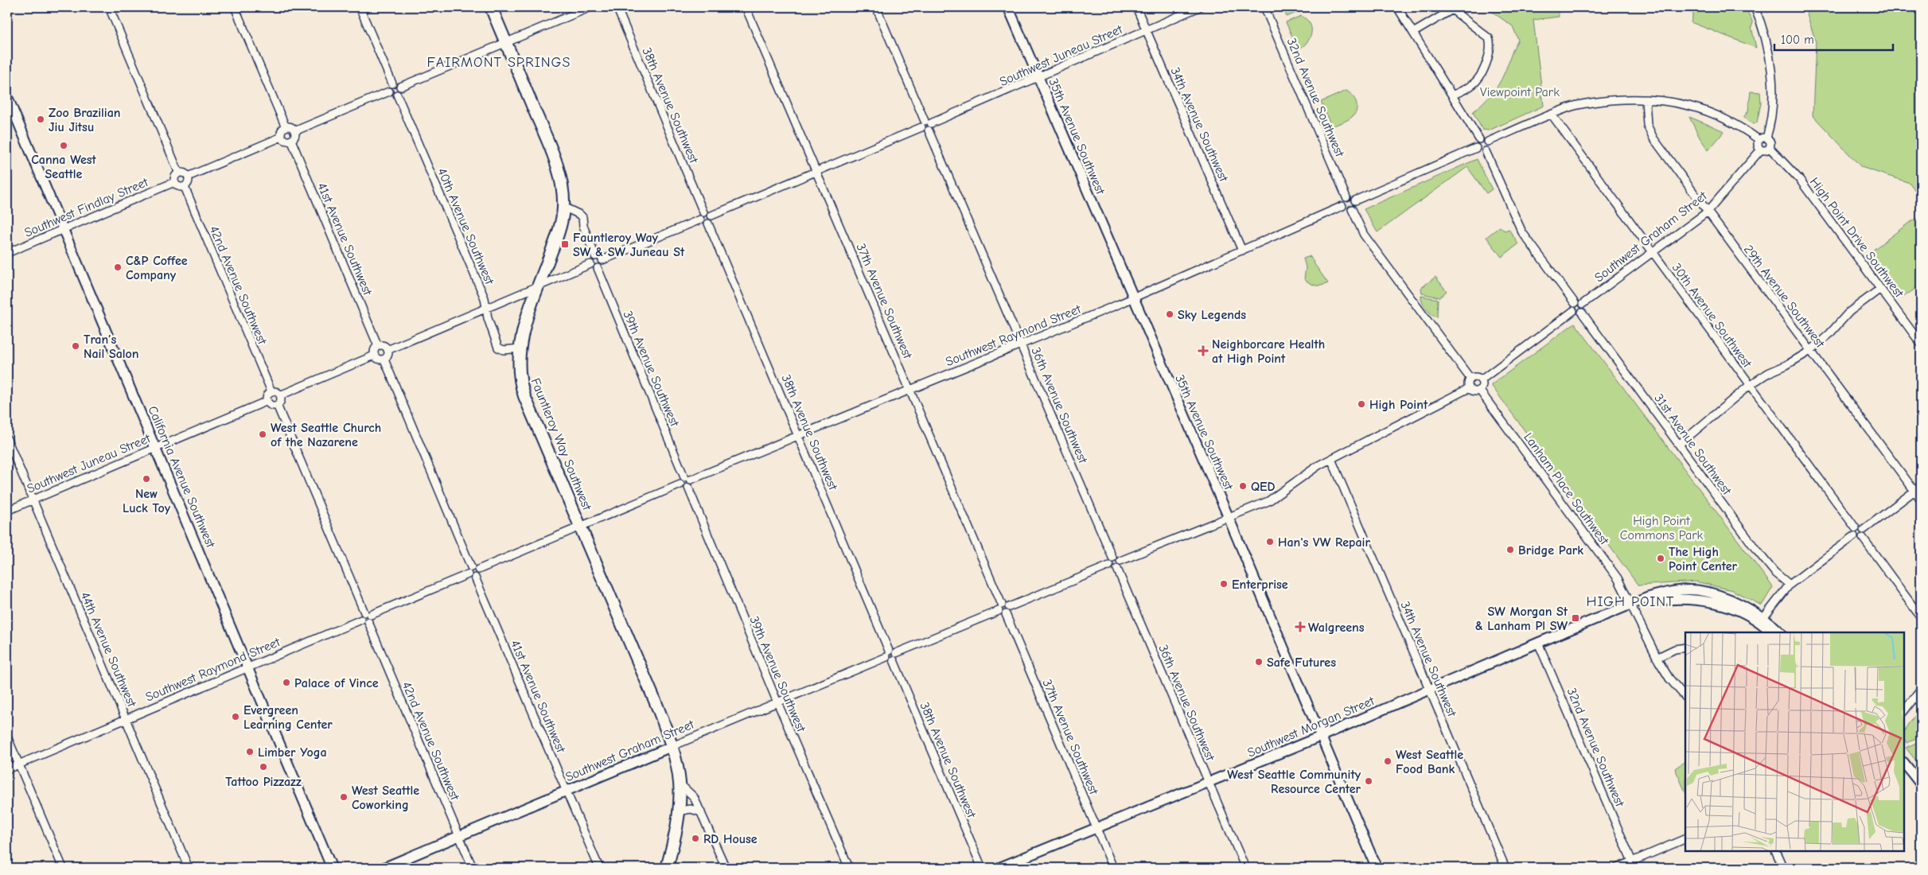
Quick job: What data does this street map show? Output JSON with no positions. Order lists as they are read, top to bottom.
{
  "streets": {
    "main road": [
      "35th Avenue Southwest",
      "Southwest Graham Street",
      "Fauntleroy Way Southwest",
      "California Avenue Southwest",
      "Southwest Morgan Street"
    ],
    "street": [
      "Southwest Juneau Street",
      "32nd Avenue Southwest",
      "38th Avenue Southwest",
      "34th Avenue Southwest",
      "Southwest Findlay Street",
      "40th Avenue Southwest",
      "High Point Drive Southwest",
      "41st Avenue Southwest",
      "42nd Avenue Southwest",
      "29th Avenue Southwest",
      "37th Avenue Southwest",
      "30th Avenue Southwest",
      "Southwest Raymond Street",
      "39th Avenue Southwest",
      "36th Avenue Southwest",
      "31st Avenue Southwest",
      "Lanham Place Southwest",
      "44th Avenue Southwest"
    ]
  },
  "crossings": [
    ["Southwest Juneau Street", "38th Avenue Southwest"],
    ["Southwest Juneau Street", "34th Avenue Southwest"],
    ["Southwest Juneau Street", "35th Avenue Southwest"],
    ["Southwest Juneau Street", "42nd Avenue Southwest"],
    ["Southwest Juneau Street", "37th Avenue Southwest"],
    ["Southwest Juneau Street", "36th Avenue Southwest"],
    ["Southwest Juneau Street", "California Avenue Southwest"],
    ["Southwest Juneau Street", "44th Avenue Southwest"],
    ["32nd Avenue Southwest", "Southwest Raymond Street"],
    ["32nd Avenue Southwest", "Southwest Morgan Street"],
    ["38th Avenue Southwest", "Southwest Graham Street"],
    ["38th Avenue Southwest", "Southwest Raymond Street"],
    ["34th Avenue Southwest", "Southwest Raymond Street"],
    ["34th Avenue Southwest", "Southwest Morgan Street"],
    ["35th Avenue Southwest", "Southwest Raymond Street"],
    ["35th Avenue Southwest", "Southwest Morgan Street"],
    ["Southwest Findlay Street", "42nd Avenue Southwest"],
    ["Southwest Findlay Street", "California Avenue Southwest"],
    ["40th Avenue Southwest", "Fauntleroy Way Southwest"],
    ["Southwest Graham Street", "High Point Drive Southwest"],
    ["Southwest Graham Street", "41st Avenue Southwest"],
    ["Southwest Graham Street", "42nd Avenue Southwest"],
    ["Southwest Graham Street", "29th Avenue Southwest"],
    ["Southwest Graham Street", "37th Avenue Southwest"],
    ["Southwest Graham Street", "30th Avenue Southwest"],
    ["Southwest Graham Street", "39th Avenue Southwest"],
    ["Southwest Graham Street", "36th Avenue Southwest"],
    ["Southwest Graham Street", "Fauntleroy Way Southwest"],
    ["Southwest Graham Street", "31st Avenue Southwest"],
    ["41st Avenue Southwest", "Southwest Raymond Street"],
    ["42nd Avenue Southwest", "Southwest Raymond Street"],
    ["37th Avenue Southwest", "Southwest Raymond Street"],
    ["37th Avenue Southwest", "Southwest Morgan Street"],
    ["Southwest Raymond Street", "39th Avenue Southwest"],
    ["Southwest Raymond Street", "36th Avenue Southwest"],
    ["Southwest Raymond Street", "Fauntleroy Way Southwest"],
    ["Southwest Raymond Street", "California Avenue Southwest"],
    ["Southwest Raymond Street", "44th Avenue Southwest"],
    ["36th Avenue Southwest", "Southwest Morgan Street"],
    ["Lanham Place Southwest", "Southwest Morgan Street"]
  ],
  "districts": ["FAIRMONT SPRINGS", "HIGH POINT"],
  "parks": ["Viewpoint Park", "High Point Commons Park"],
  "places": {
    "other": [
      "Zoo Brazilian Jiu Jitsu",
      "Canna West Seattle",
      "C&P Coffee Company",
      "Sky Legends",
      "Tran’s Nail Salon",
      "High Point",
      "West Seattle Church of the Nazarene",
      "New Luck Toy",
      "QED",
      "Han's VW Repair",
      "Bridge Park",
      "The High Point Center",
      "Enterprise",
      "Safe Futures",
      "Palace of Vince",
      "Evergreen Learning Center",
      "Limber Yoga",
      "West Seattle Food Bank",
      "Tattoo Pizzazz",
      "West Seattle Community Resource Center",
      "West Seattle Coworking",
      "RD House"
    ],
    "transit": ["Fauntleroy Way SW & SW Juneau St", "SW Morgan St & Lanham Pl SW"],
    "health": ["Neighborcare Health at High Point", "Walgreens"]
  },
  "scale_bar": "100 m"
}
